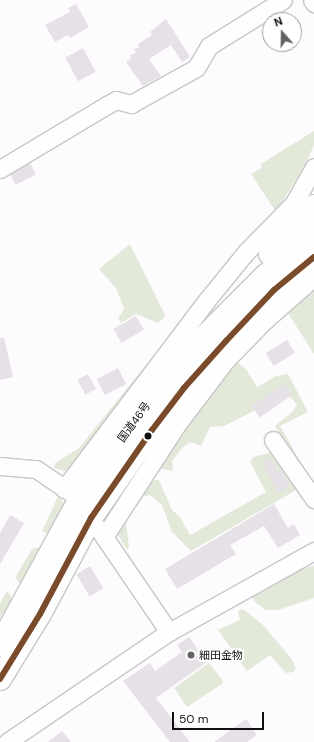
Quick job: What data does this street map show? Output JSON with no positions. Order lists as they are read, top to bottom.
{
  "streets": {
    "highway": ["国道46号"]
  },
  "places": ["細田金物"],
  "scale_bar": "50 m",
  "north": "top"
}
